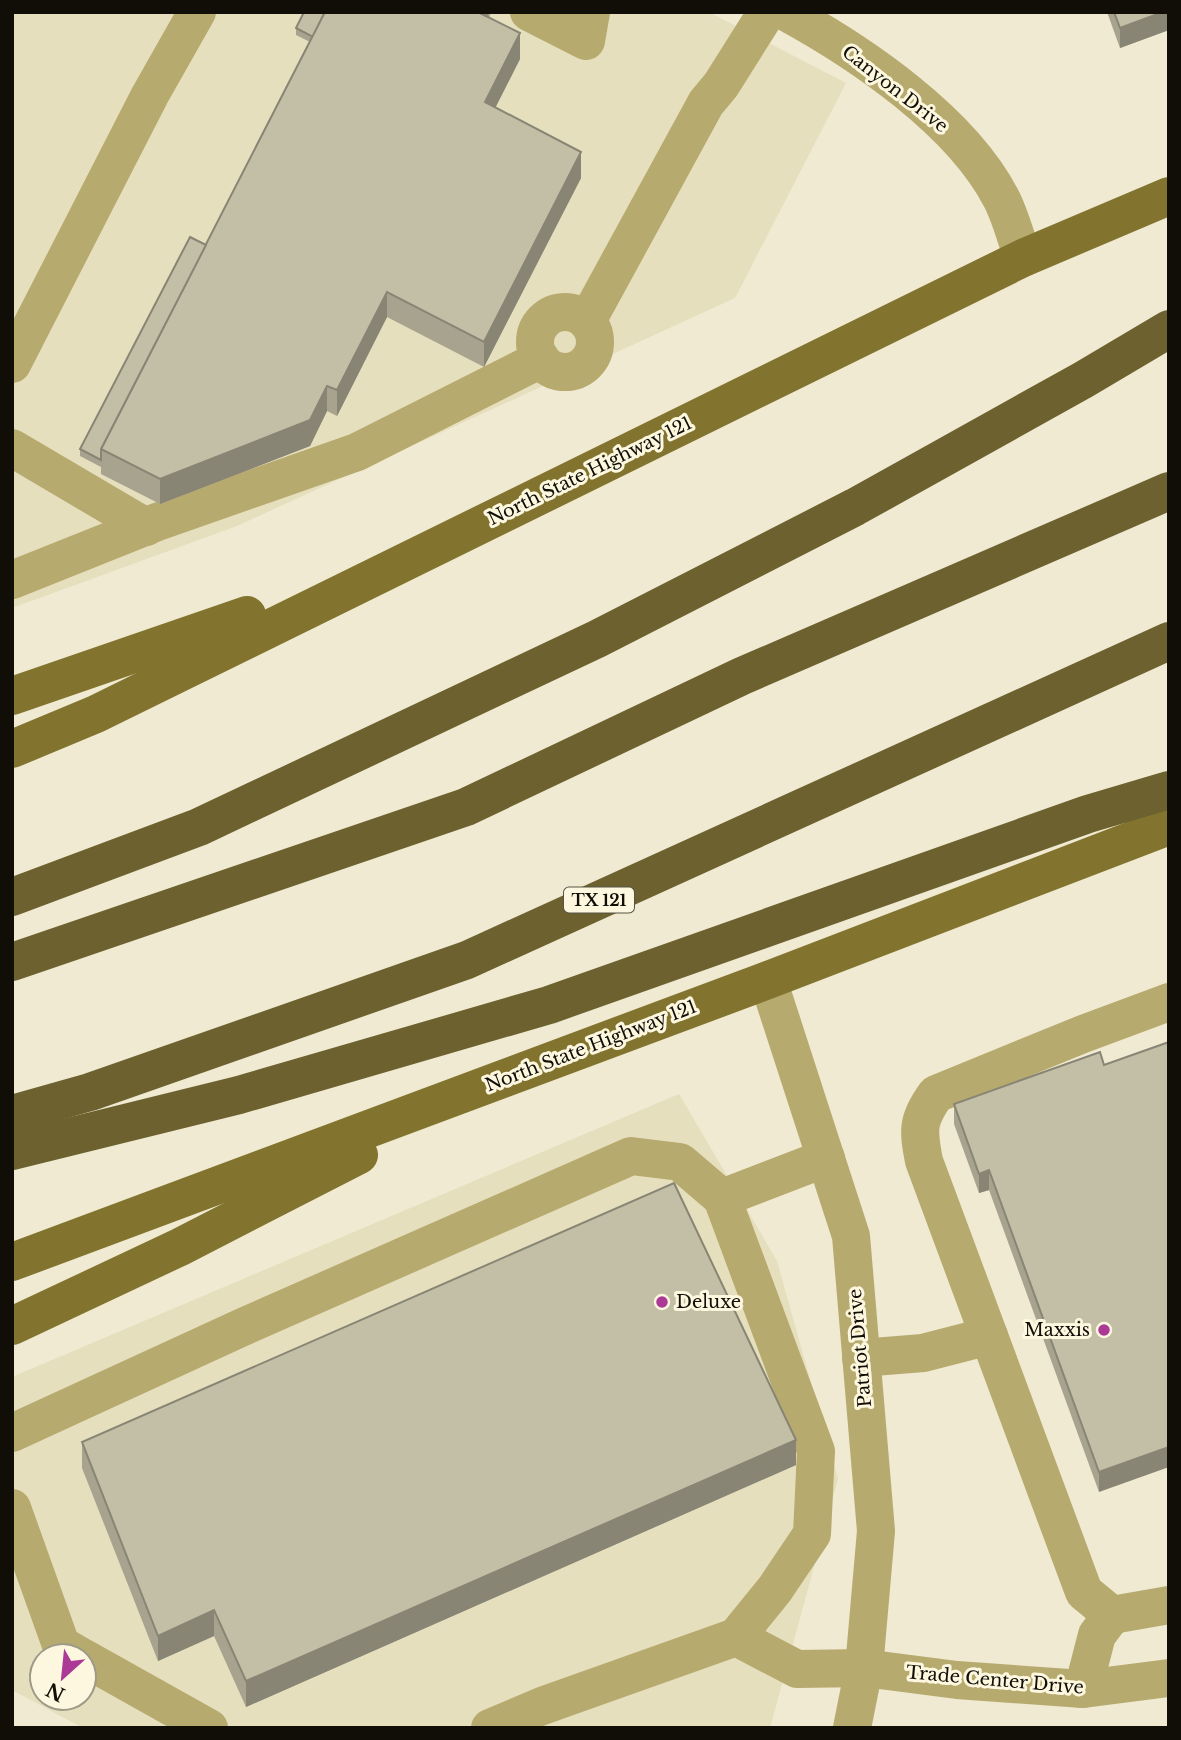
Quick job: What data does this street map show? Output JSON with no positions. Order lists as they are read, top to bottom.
{
  "streets": {
    "highway": ["TX 121"],
    "main road": ["North State Highway 121"],
    "street": ["Canyon Drive", "Patriot Drive", "Trade Center Drive"]
  },
  "crossings": [
    ["Canyon Drive", "North State Highway 121"],
    ["North State Highway 121", "Patriot Drive"],
    ["Patriot Drive", "Trade Center Drive"]
  ],
  "places": ["Deluxe", "Maxxis"],
  "north": "bottom left"
}
